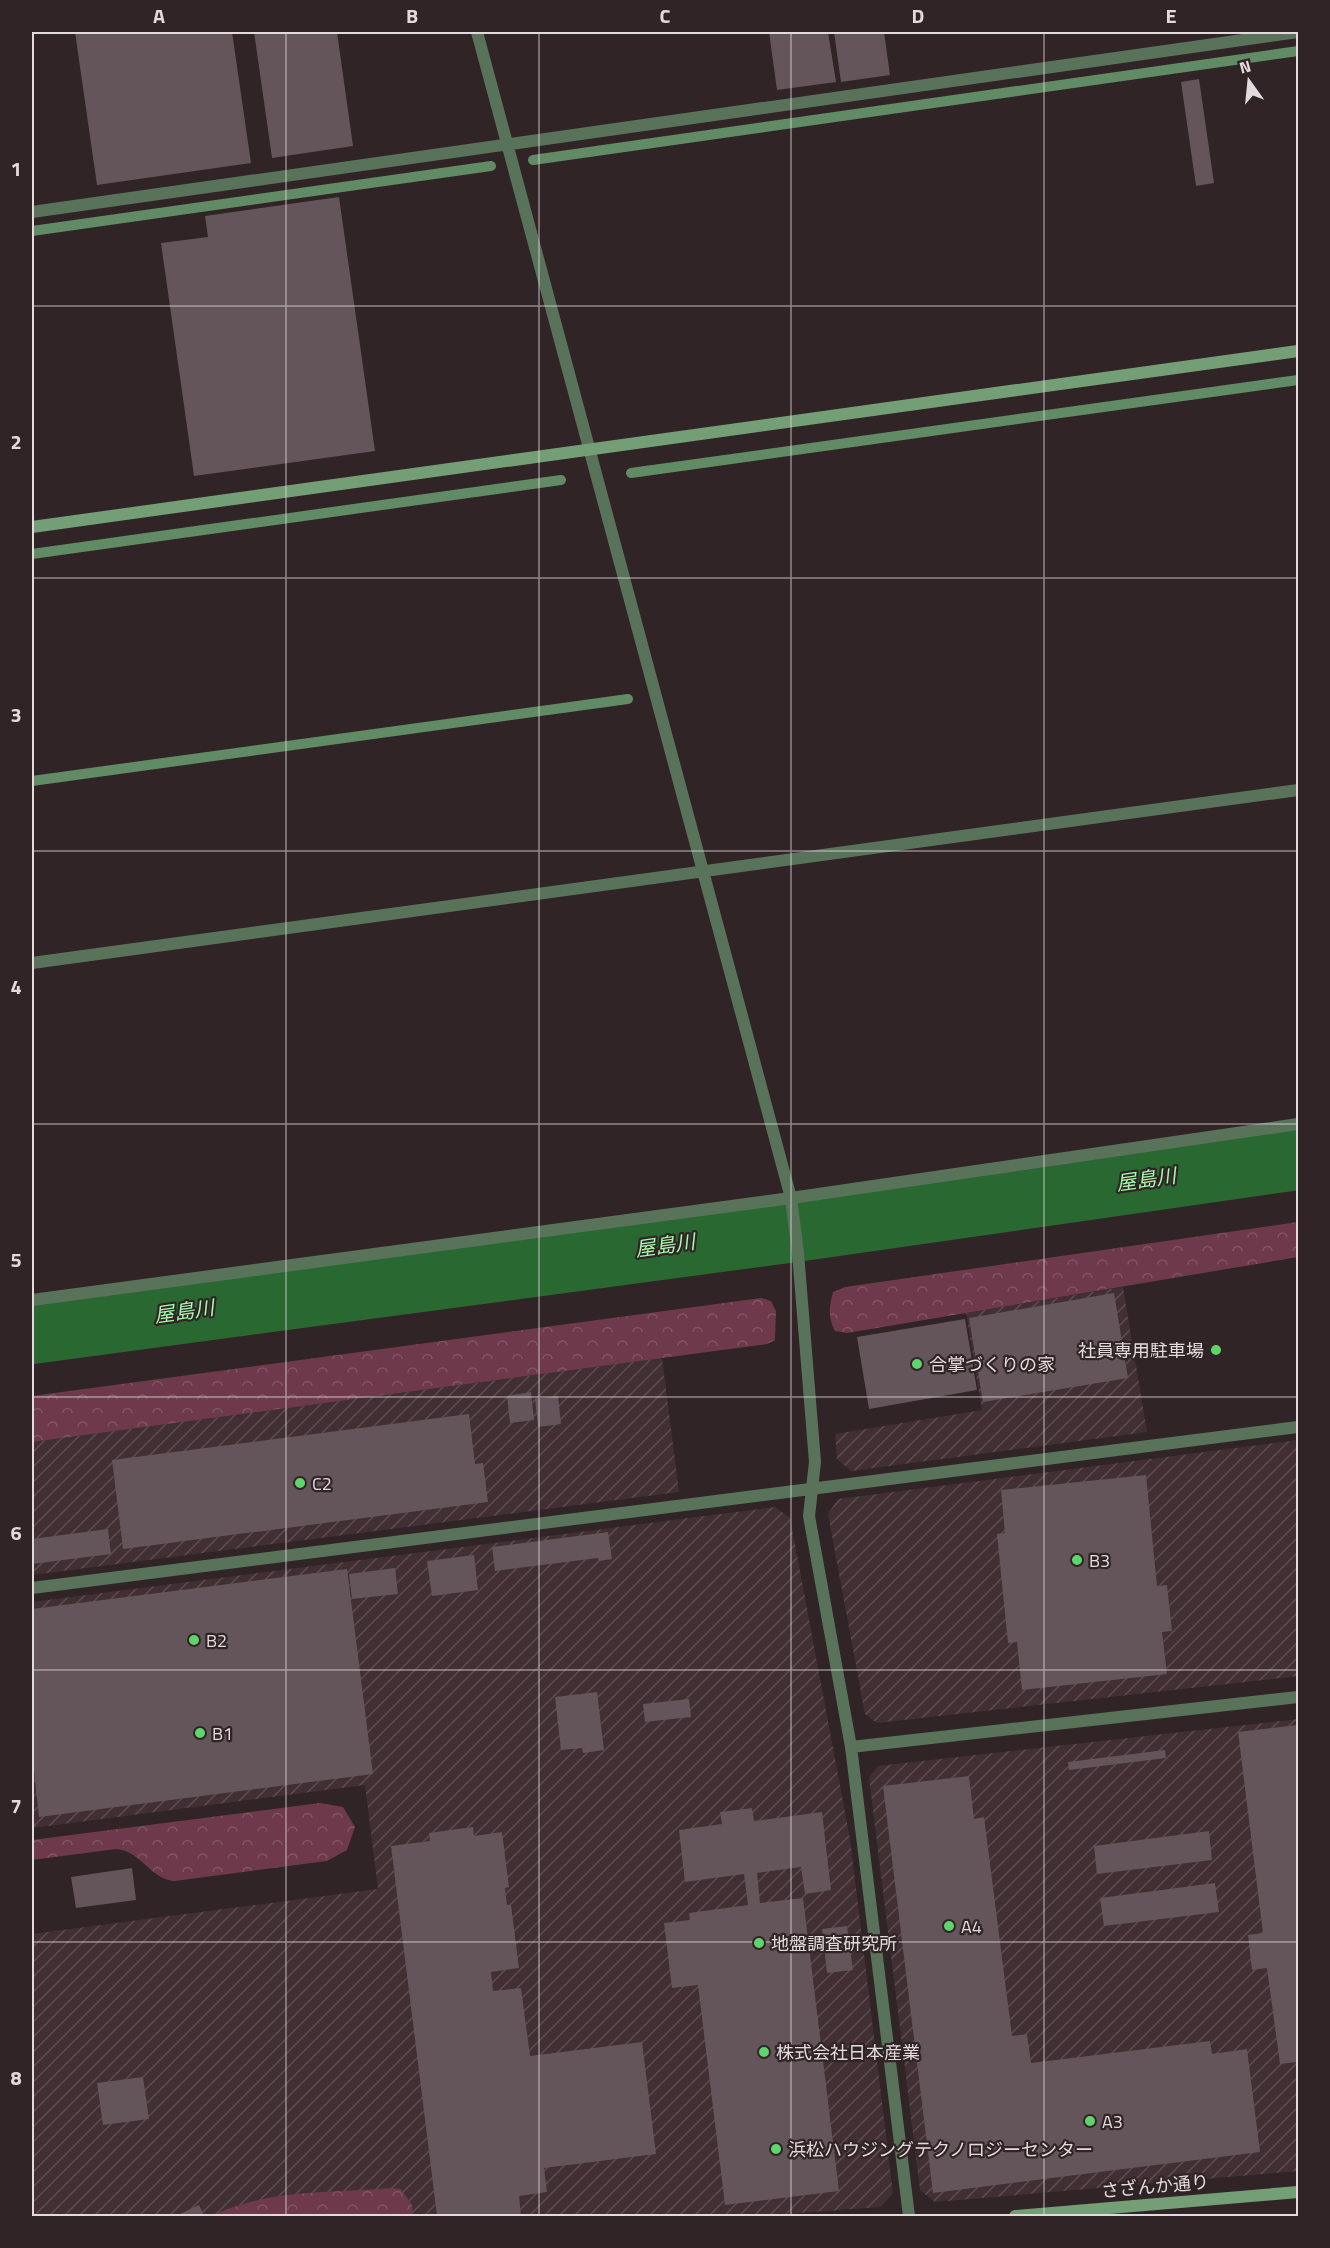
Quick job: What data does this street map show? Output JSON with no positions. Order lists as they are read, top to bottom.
{
  "streets": {
    "street": ["さざんか通り"]
  },
  "water": ["屋島川"],
  "places": [
    "社員専用駐車場",
    "合掌づくりの家",
    "C2",
    "B3",
    "B2",
    "B1",
    "A4",
    "地盤調査研究所",
    "株式会社日本産業",
    "A3",
    "浜松ハウジングテクノロジーセンター"
  ],
  "north": "top",
  "grid": {
    "columns": [
      "A",
      "B",
      "C",
      "D",
      "E"
    ],
    "rows": [
      "1",
      "2",
      "3",
      "4",
      "5",
      "6",
      "7",
      "8"
    ]
  }
}
